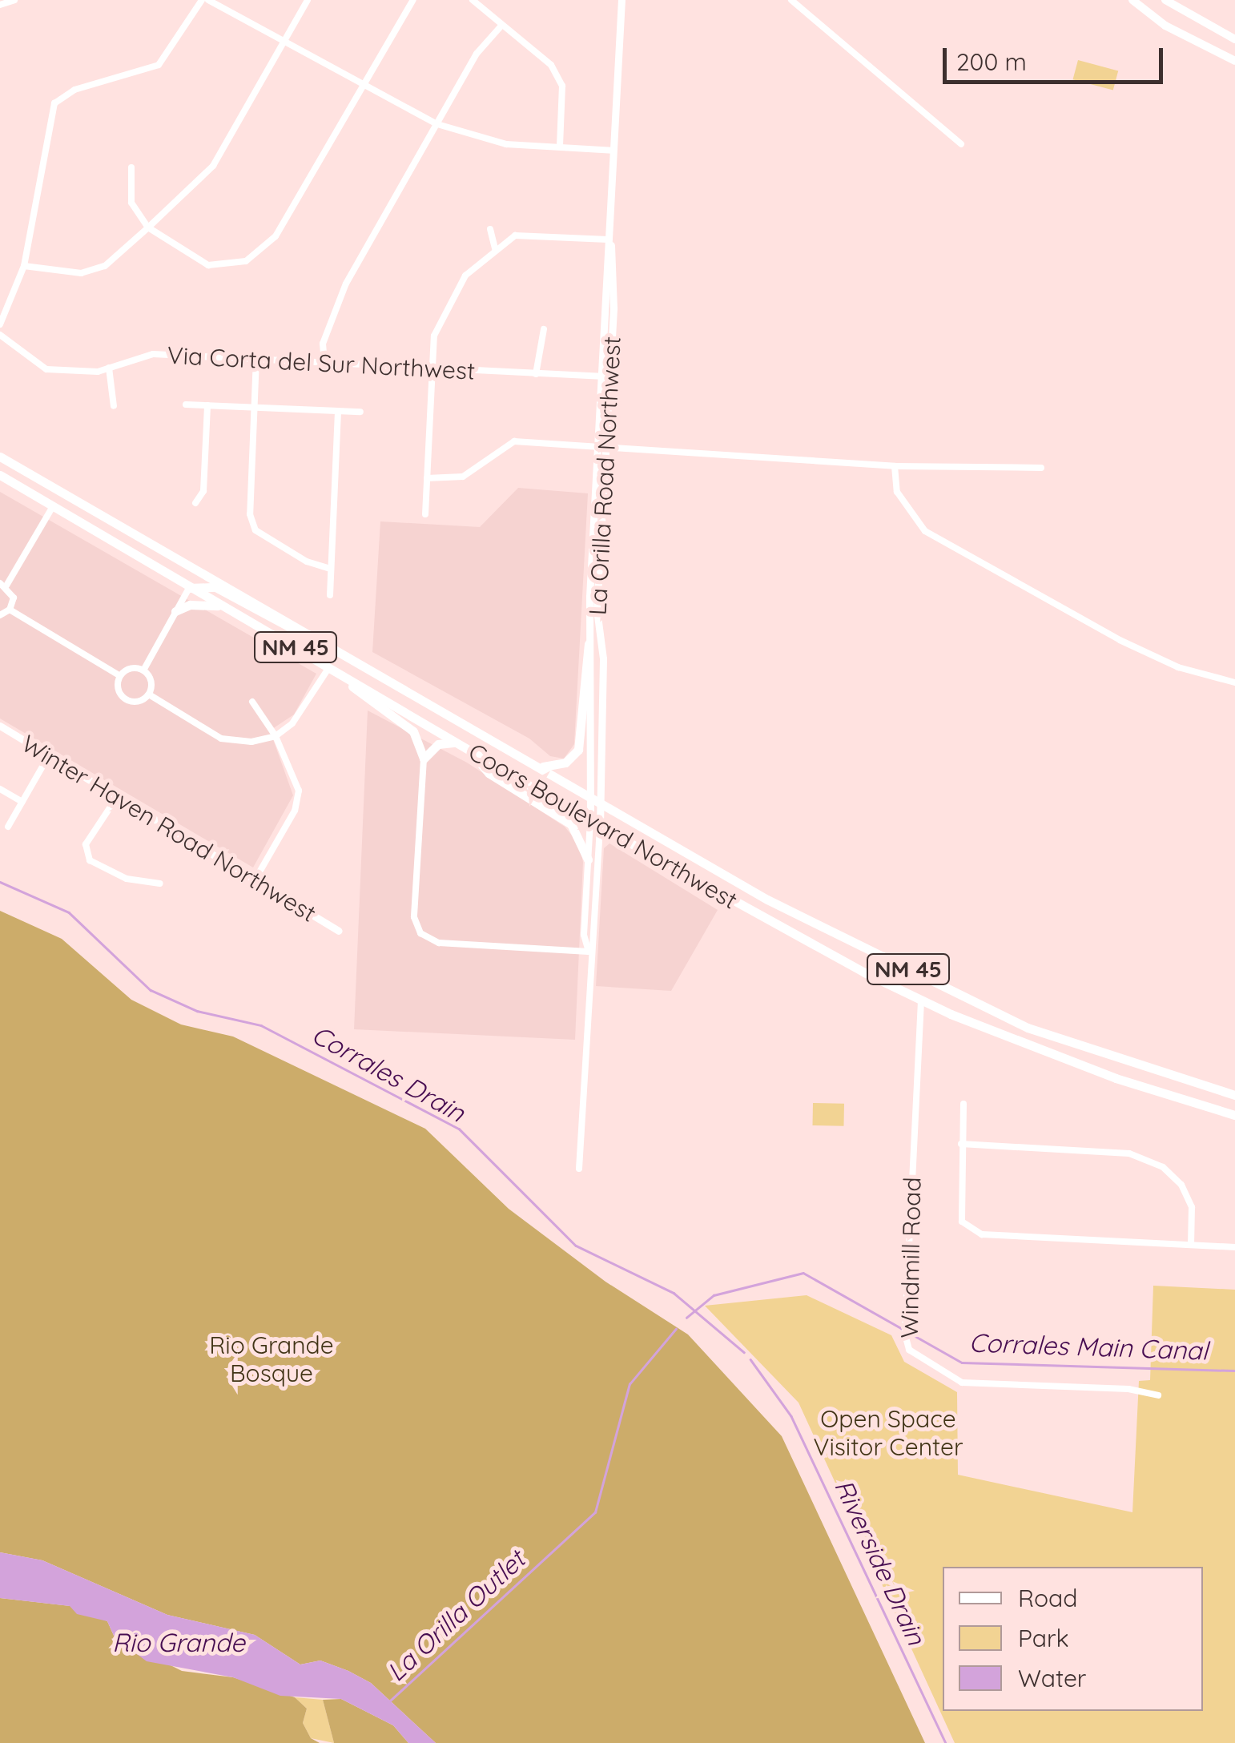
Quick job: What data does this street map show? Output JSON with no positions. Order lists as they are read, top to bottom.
{
  "streets": {
    "main road": ["NM 45", "Coors Boulevard Northwest"],
    "street": [
      "Via Corta del Sur Northwest",
      "La Orilla Road Northwest",
      "Winter Haven Road Northwest",
      "Windmill Road"
    ]
  },
  "crossings": [
    ["Via Corta del Sur Northwest", "La Orilla Road Northwest"],
    ["La Orilla Road Northwest", "Coors Boulevard Northwest"],
    ["Coors Boulevard Northwest", "Windmill Road"]
  ],
  "water": [
    "Corrales Drain",
    "Corrales Main Canal",
    "Riverside Drain",
    "La Orilla Outlet",
    "Rio Grande"
  ],
  "parks": ["Rio Grande Bosque", "Open Space Visitor Center"],
  "legend": ["Road", "Park", "Water"],
  "scale_bar": "200 m"
}
